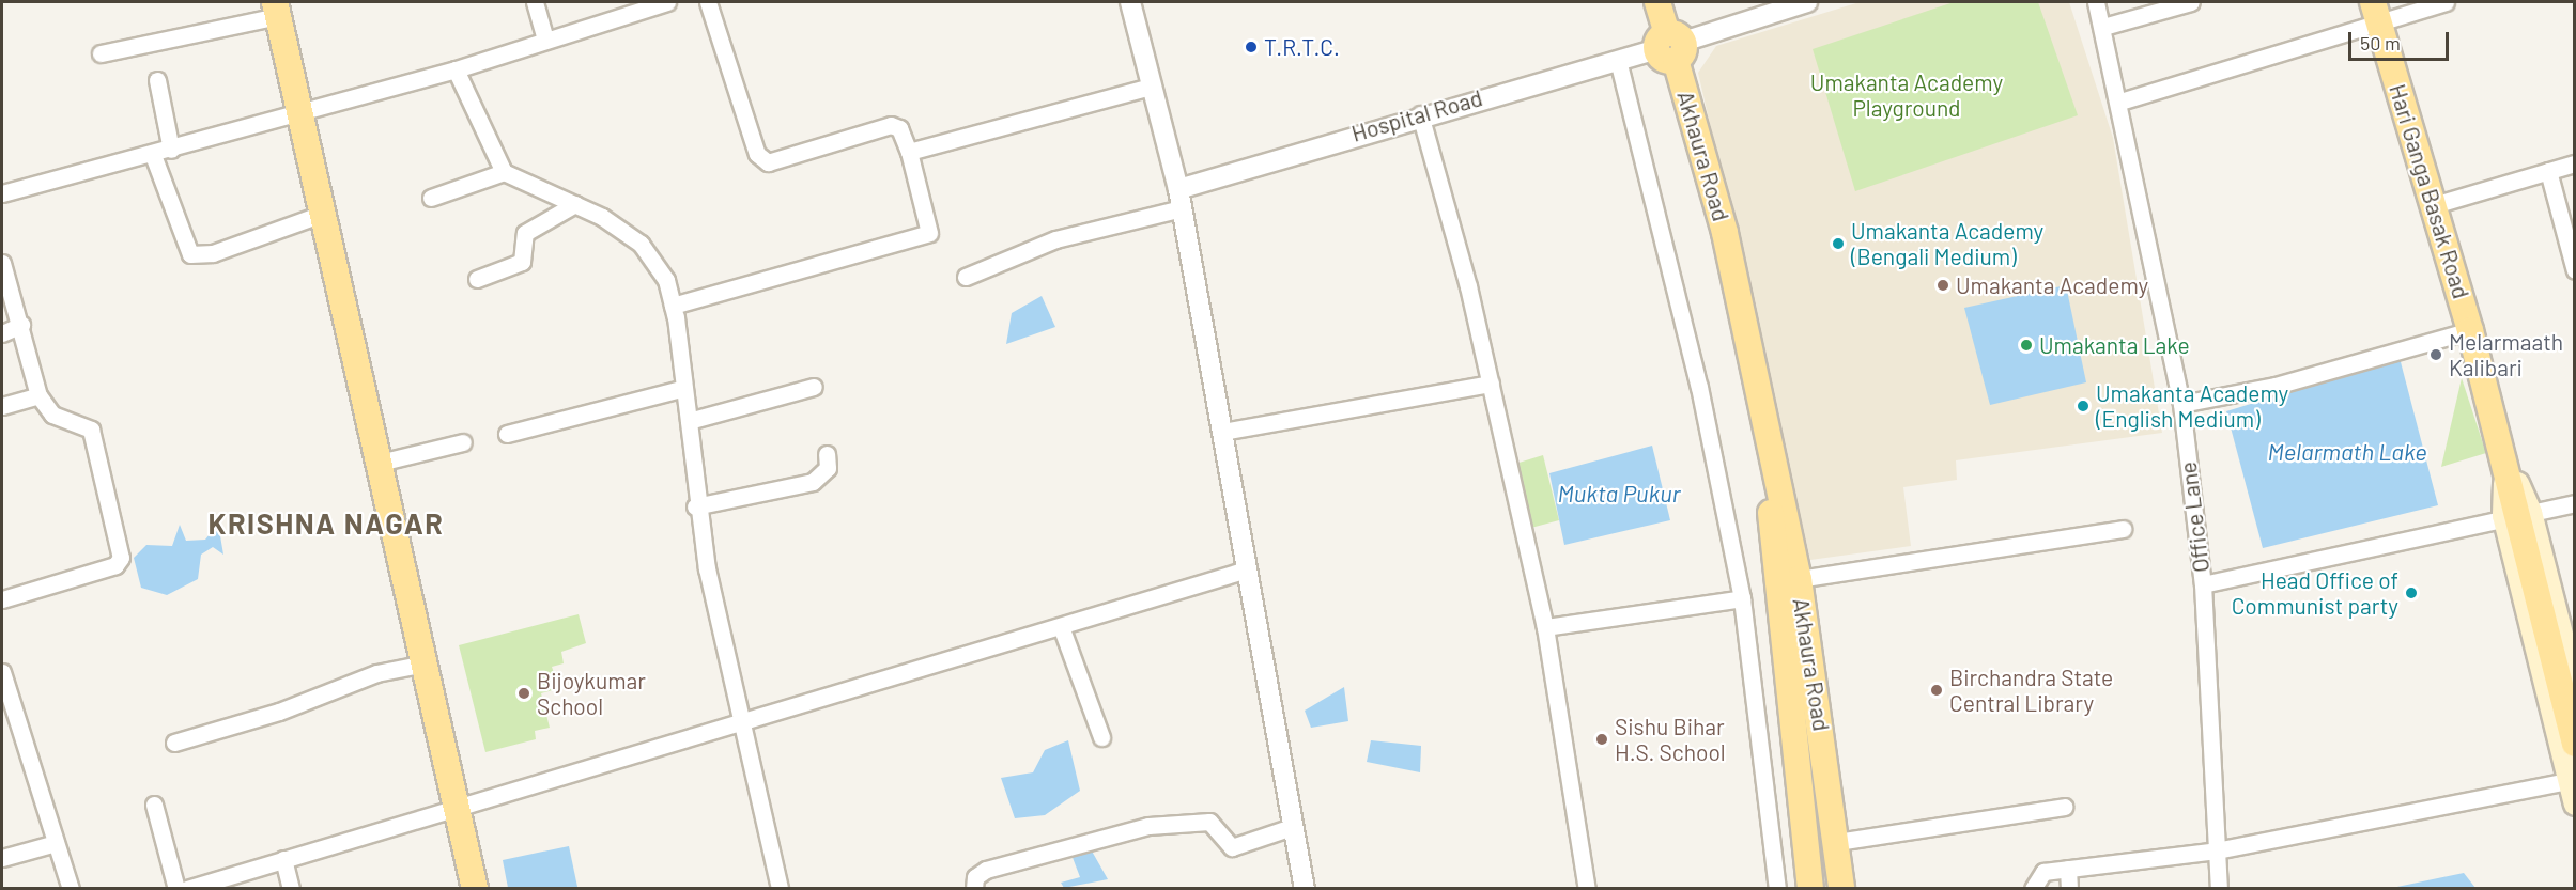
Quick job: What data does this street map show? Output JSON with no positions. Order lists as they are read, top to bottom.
{
  "streets": {
    "main road": ["Akhaura Road", "Hari Ganga Basak Road"],
    "street": ["Hospital Road", "Office Lane"]
  },
  "crossings": [
    ["Hospital Road", "Akhaura Road"]
  ],
  "districts": ["KRISHNA NAGAR"],
  "water": ["Melarmath Lake", "Mukta Pukur"],
  "parks": ["Umakanta Academy Playground"],
  "places": [
    "T.R.T.C.",
    "Umakanta Academy (Bengali Medium)",
    "Umakanta Academy",
    "Umakanta Lake",
    "Melarmaath Kalibari",
    "Umakanta Academy (English Medium)",
    "Head Office of Communist party",
    "Birchandra State Central Library",
    "Bijoykumar School",
    "Sishu Bihar H.S. School"
  ],
  "scale_bar": "50 m"
}
